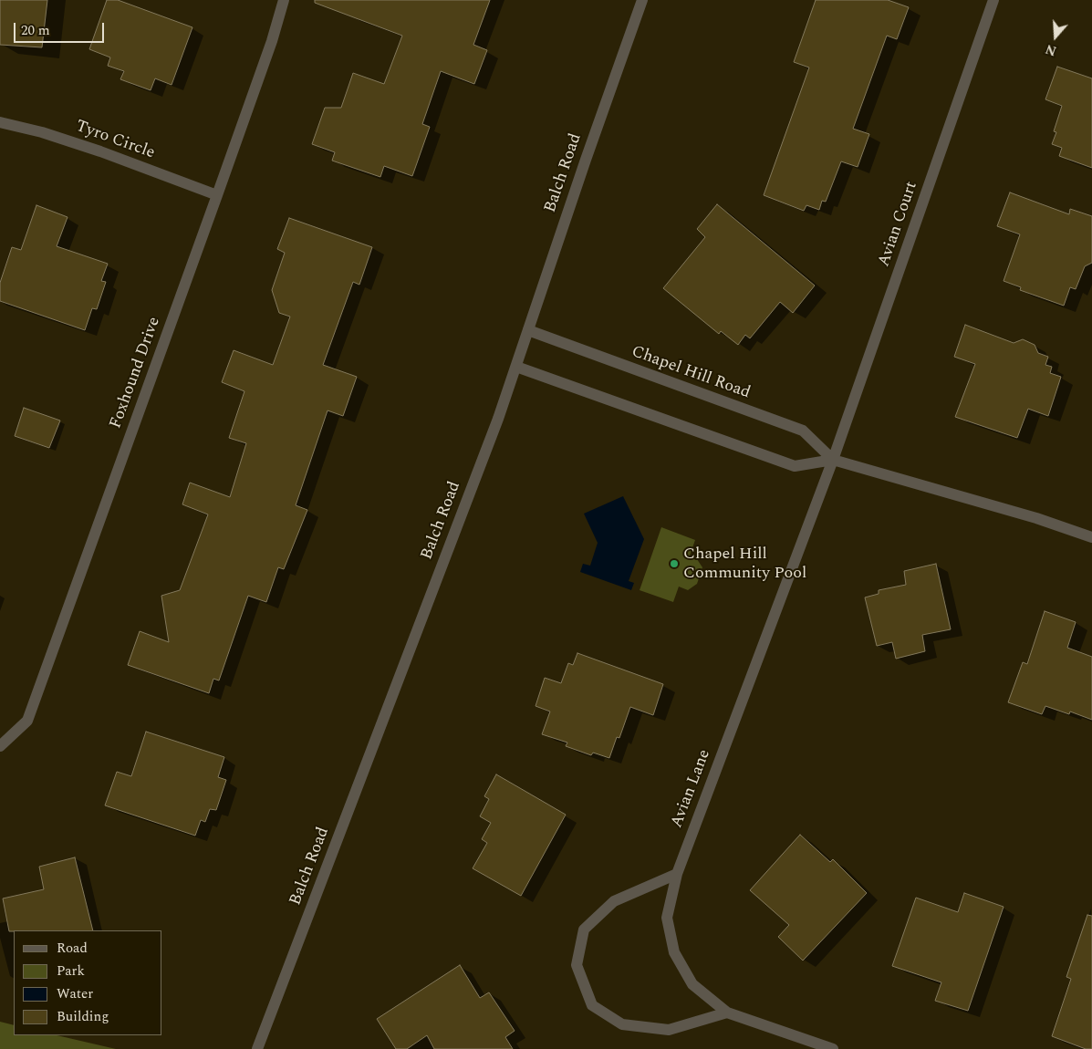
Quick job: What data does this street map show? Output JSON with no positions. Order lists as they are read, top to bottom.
{
  "streets": {
    "street": [
      "Tyro Circle",
      "Balch Road",
      "Avian Court",
      "Foxhound Drive",
      "Chapel Hill Road",
      "Avian Lane"
    ]
  },
  "crossings": [
    ["Tyro Circle", "Foxhound Drive"],
    ["Balch Road", "Chapel Hill Road"],
    ["Avian Court", "Chapel Hill Road"],
    ["Avian Court", "Avian Lane"],
    ["Chapel Hill Road", "Avian Lane"]
  ],
  "places": ["Chapel Hill Community Pool"],
  "legend": [
    "Road",
    "Park",
    "Water",
    "Building"
  ],
  "scale_bar": "20 m",
  "north": "bottom"
}
